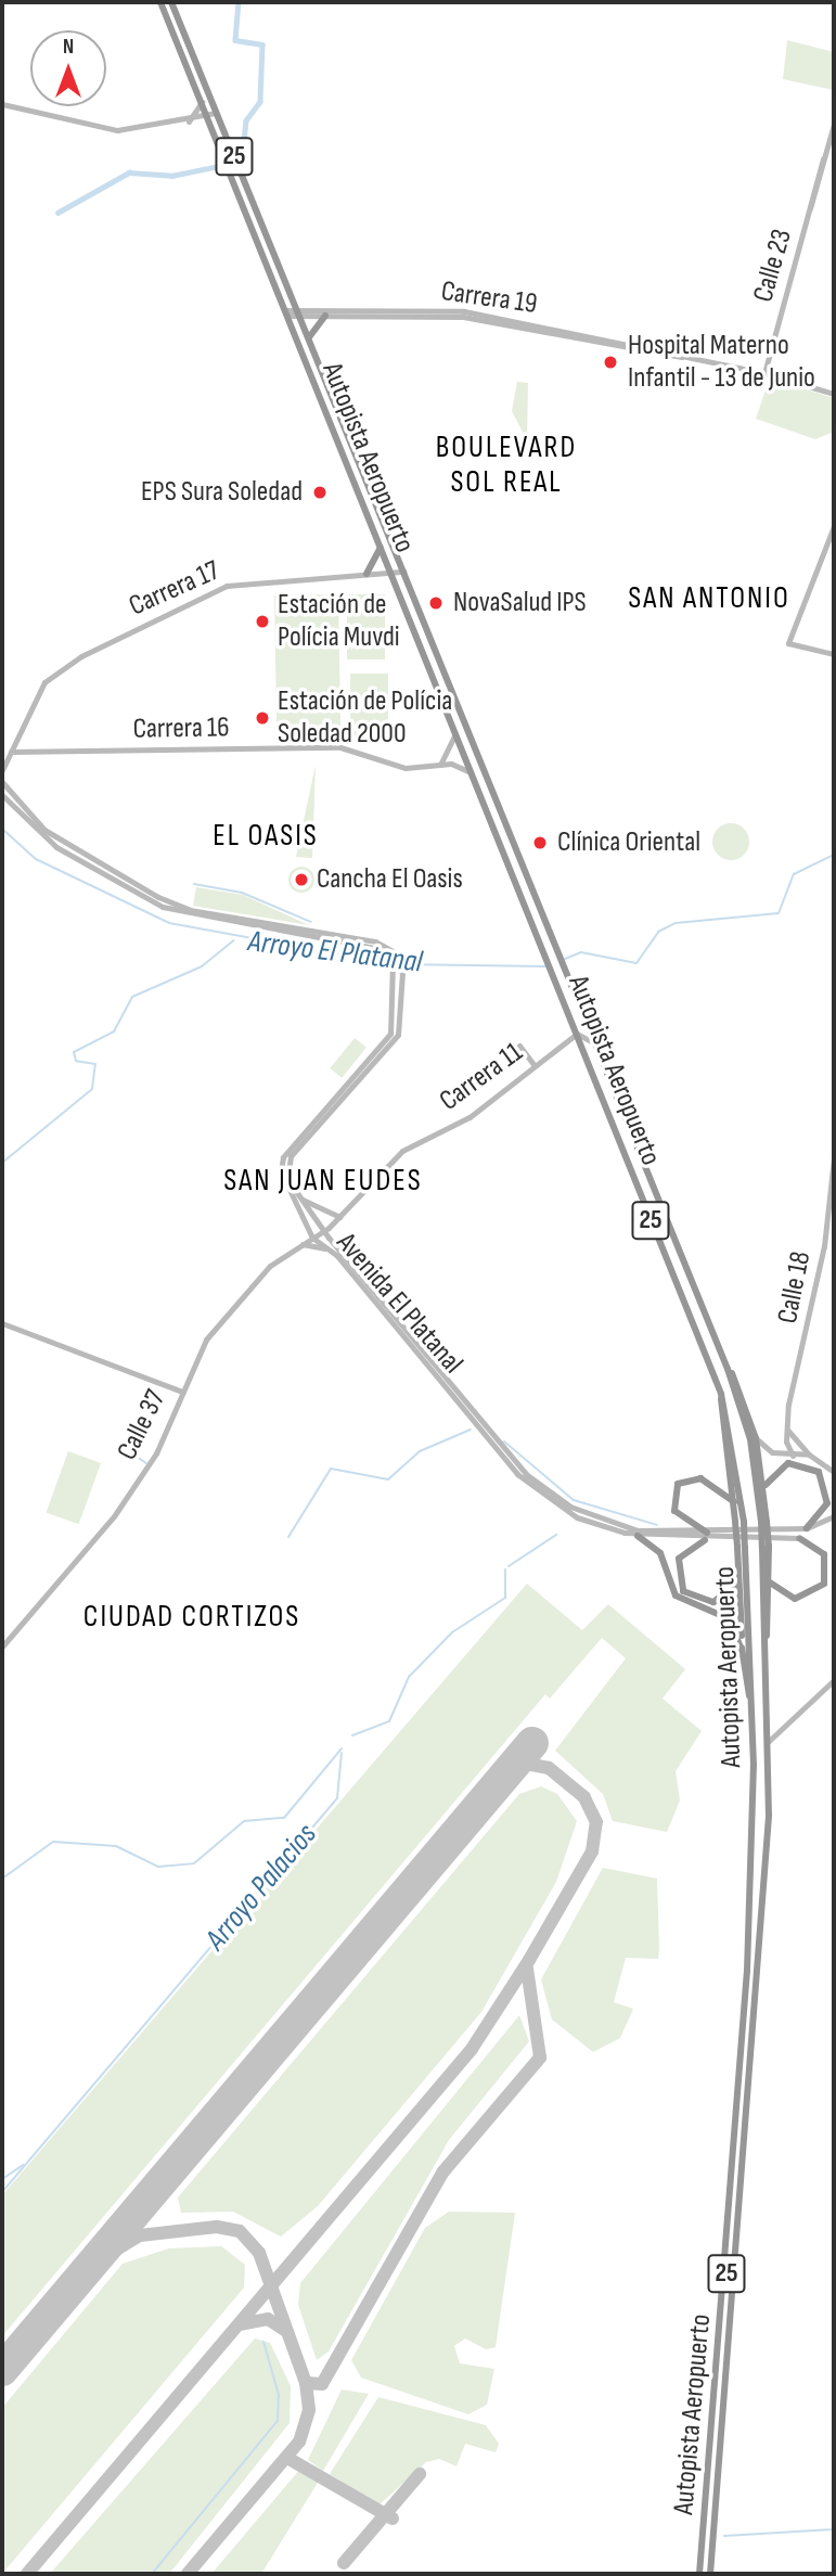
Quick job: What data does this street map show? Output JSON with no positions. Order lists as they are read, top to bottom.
{
  "streets": {
    "highway": ["25", "Autopista Aeropuerto"],
    "main road": [
      "Calle 23",
      "Carrera 19",
      "Carrera 17",
      "Carrera 16",
      "Carrera 11",
      "Calle 18",
      "Avenida El Platanal",
      "Calle 37"
    ]
  },
  "crossings": [
    ["Calle 23", "Carrera 19"],
    ["Carrera 19", "Autopista Aeropuerto"],
    ["Autopista Aeropuerto", "Carrera 17"],
    ["Autopista Aeropuerto", "Carrera 16"],
    ["Autopista Aeropuerto", "Carrera 11"],
    ["Carrera 17", "Carrera 16"],
    ["Carrera 11", "Avenida El Platanal"],
    ["Carrera 11", "Calle 37"],
    ["Avenida El Platanal", "Calle 37"]
  ],
  "districts": [
    "BOULEVARD SOL REAL",
    "SAN ANTONIO",
    "EL OASIS",
    "SAN JUAN EUDES",
    "CIUDAD CORTIZOS"
  ],
  "water": ["Arroyo El Platanal", "Arroyo Palacios"],
  "places": [
    "Hospital Materno Infantil - 13 de Junio",
    "EPS Sura Soledad",
    "NovaSalud IPS",
    "Estación de Polícia Muvdi",
    "Estación de Polícia Soledad 2000",
    "Clínica Oriental",
    "Cancha El Oasis"
  ],
  "north": "top"
}
